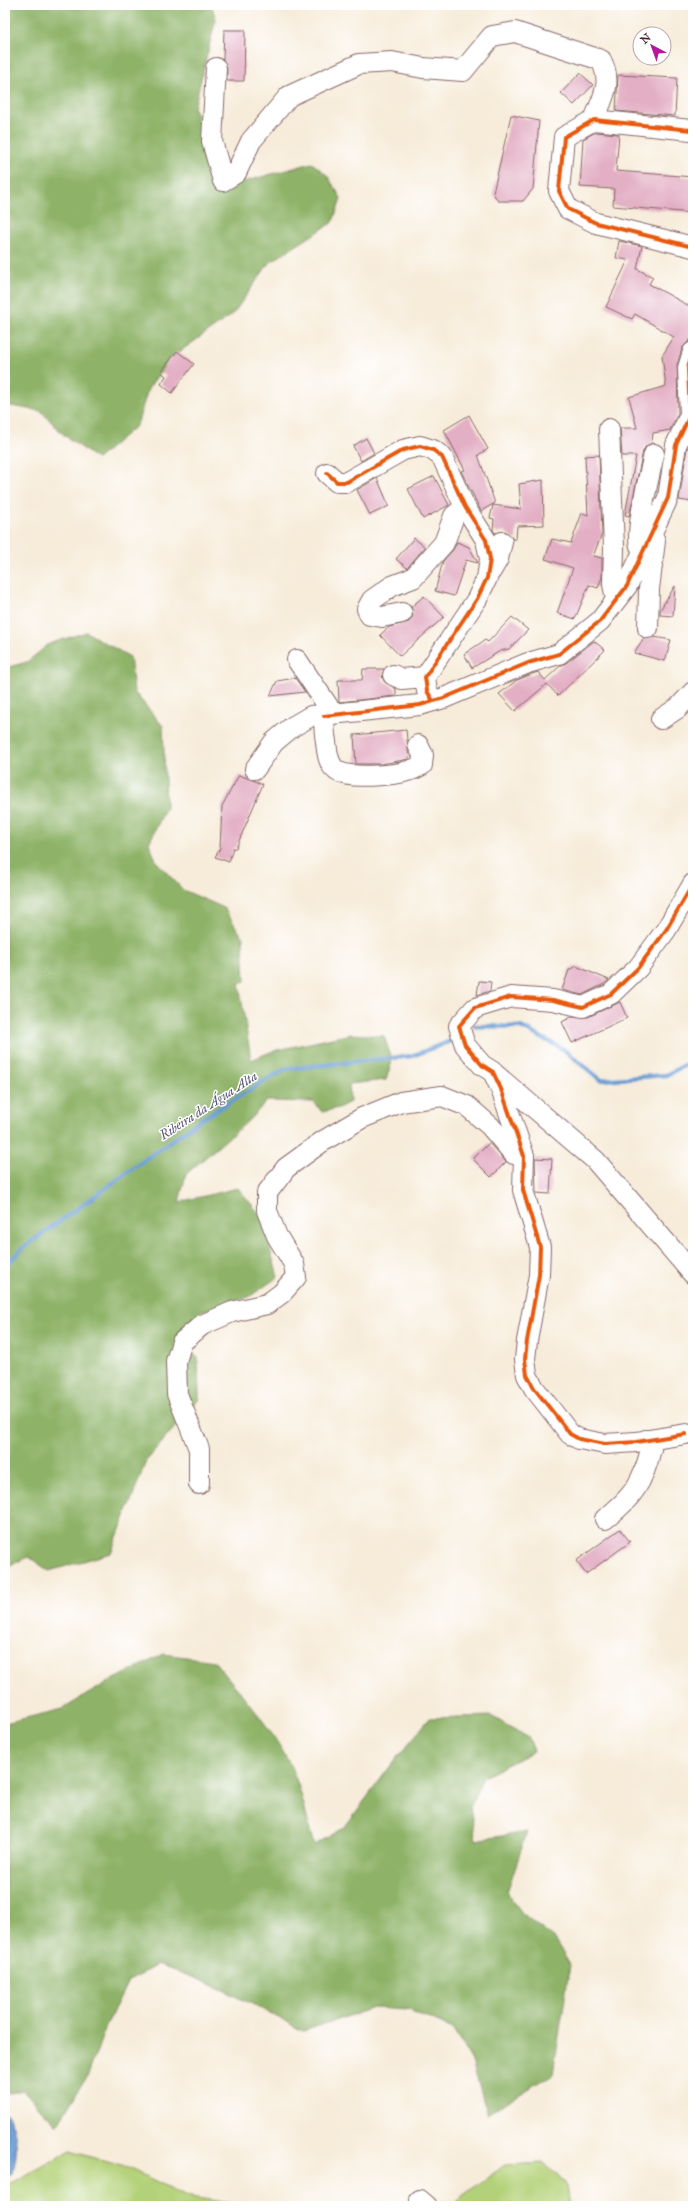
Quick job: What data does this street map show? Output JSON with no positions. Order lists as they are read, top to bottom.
{
  "water": ["Ribeira da Água Alta"],
  "north": "top left"
}
